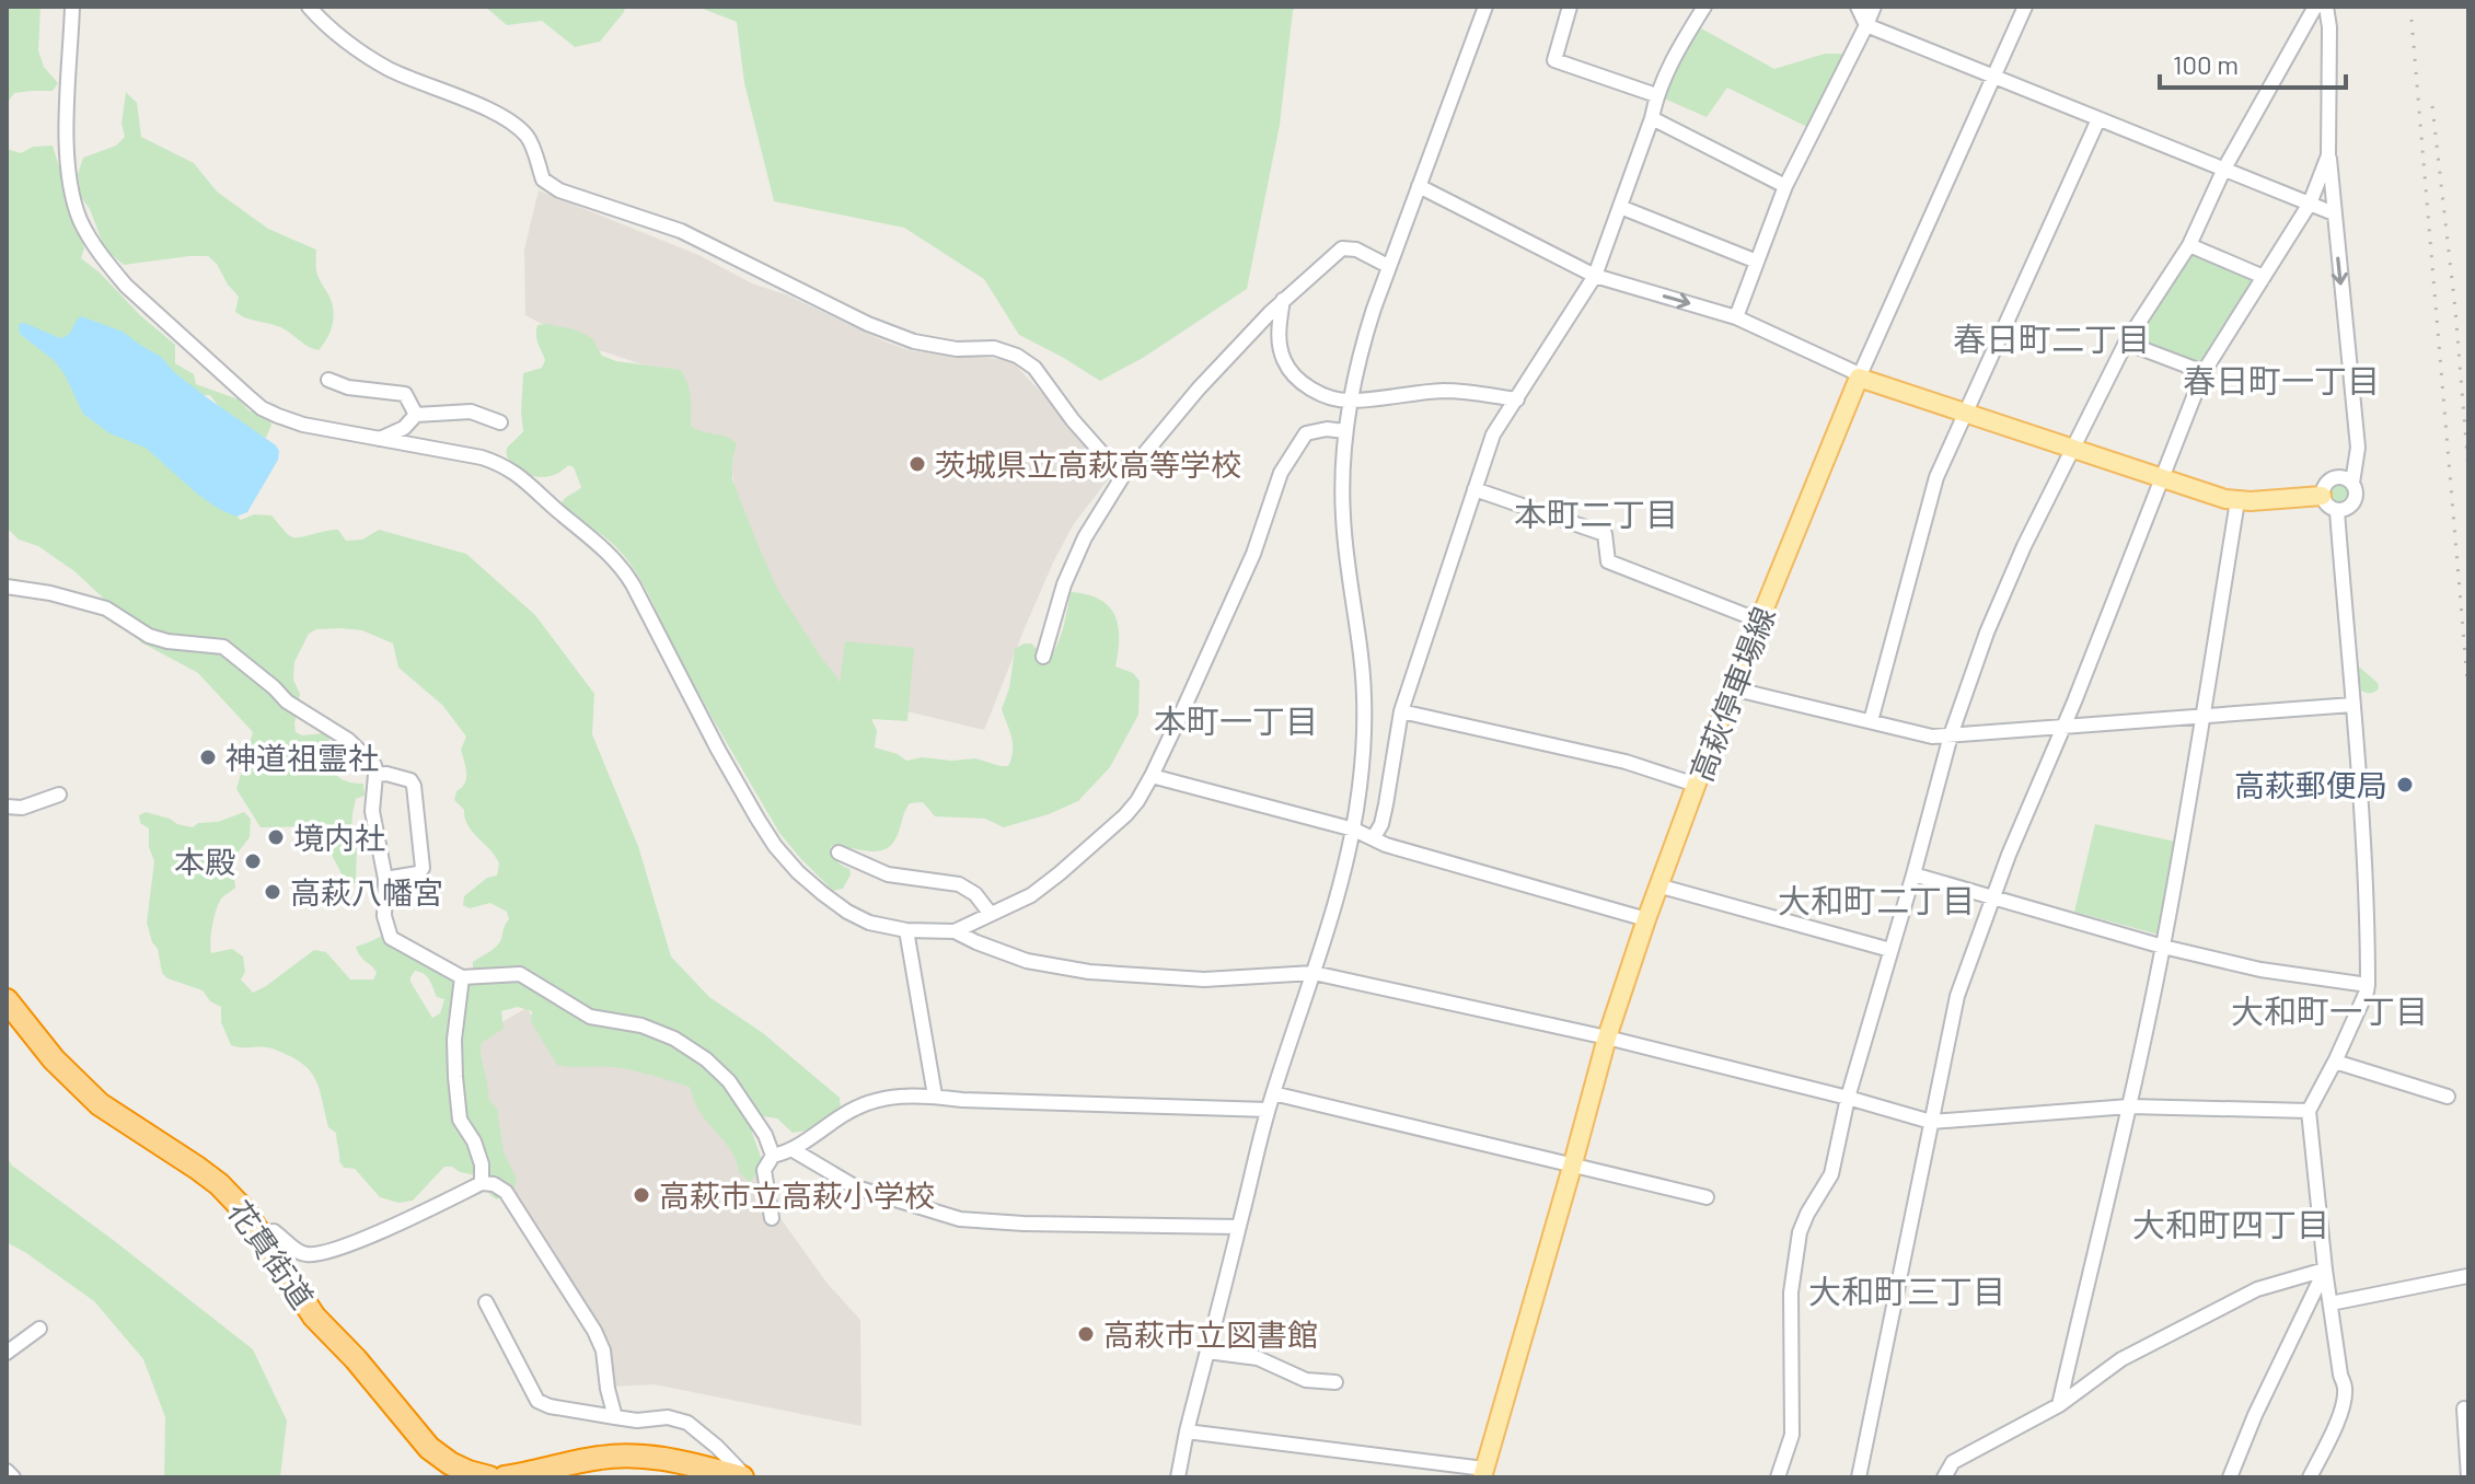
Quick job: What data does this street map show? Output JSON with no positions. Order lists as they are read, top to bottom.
{
  "streets": {
    "highway": ["花貫街道"],
    "main road": ["高萩停車場線"]
  },
  "districts": [
    "春日町二丁目",
    "春日町一丁目",
    "本町二丁目",
    "本町一丁目",
    "大和町二丁目",
    "大和町一丁目",
    "大和町四丁目",
    "大和町三丁目"
  ],
  "places": [
    "茨城県立高萩高等学校",
    "神道祖霊社",
    "高萩郵便局",
    "境内社",
    "本殿",
    "高萩八幡宮",
    "高萩市立高萩小学校",
    "高萩市立図書館"
  ],
  "scale_bar": "100 m"
}
